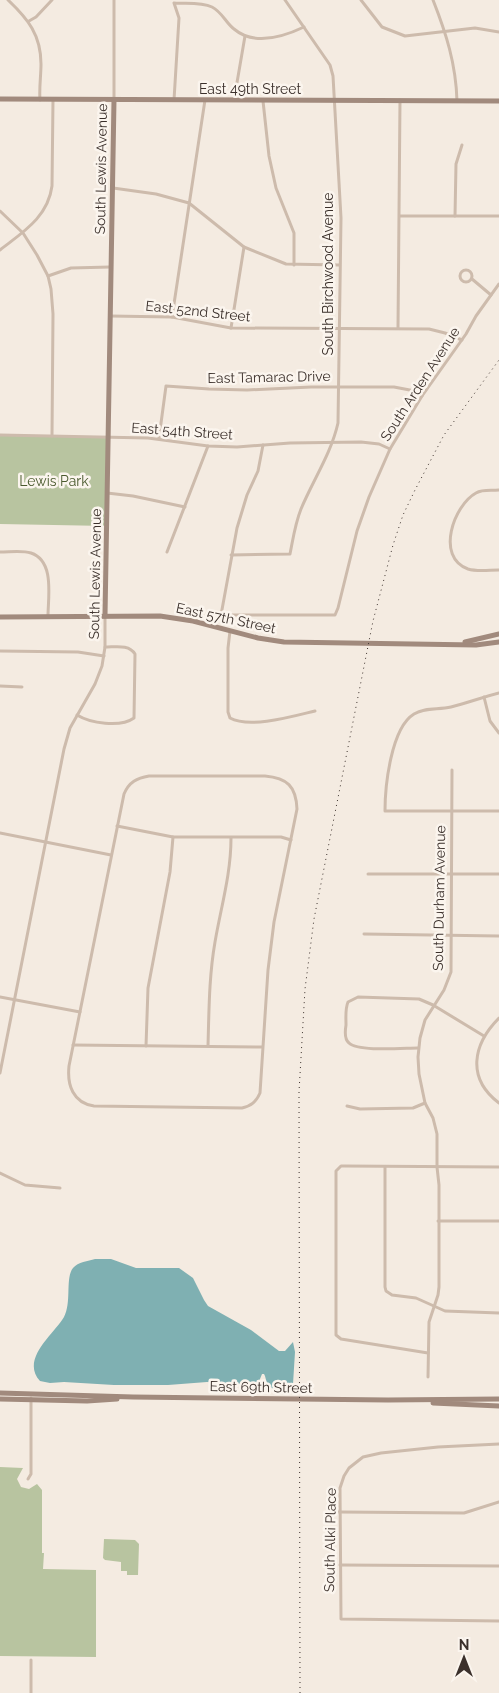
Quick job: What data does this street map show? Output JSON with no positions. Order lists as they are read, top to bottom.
{
  "streets": {
    "main road": [
      "East 49th Street",
      "South Lewis Avenue",
      "East 57th Street",
      "East 69th Street"
    ],
    "street": [
      "South Birchwood Avenue",
      "East 52nd Street",
      "East Tamarac Drive",
      "South Arden Avenue",
      "East 54th Street",
      "South Durham Avenue",
      "South Alki Place"
    ]
  },
  "crossings": [
    ["East 49th Street", "South Lewis Avenue"],
    ["East 49th Street", "South Birchwood Avenue"],
    ["South Lewis Avenue", "East 52nd Street"],
    ["South Lewis Avenue", "East 54th Street"],
    ["South Lewis Avenue", "East 57th Street"],
    ["South Birchwood Avenue", "East 52nd Street"],
    ["South Birchwood Avenue", "East Tamarac Drive"],
    ["South Birchwood Avenue", "East 54th Street"],
    ["South Birchwood Avenue", "East 57th Street"],
    ["East 52nd Street", "South Arden Avenue"],
    ["East Tamarac Drive", "South Arden Avenue"],
    ["East Tamarac Drive", "East 54th Street"],
    ["South Arden Avenue", "East 54th Street"],
    ["South Arden Avenue", "East 57th Street"]
  ],
  "parks": ["Lewis Park"],
  "north": "top"
}
